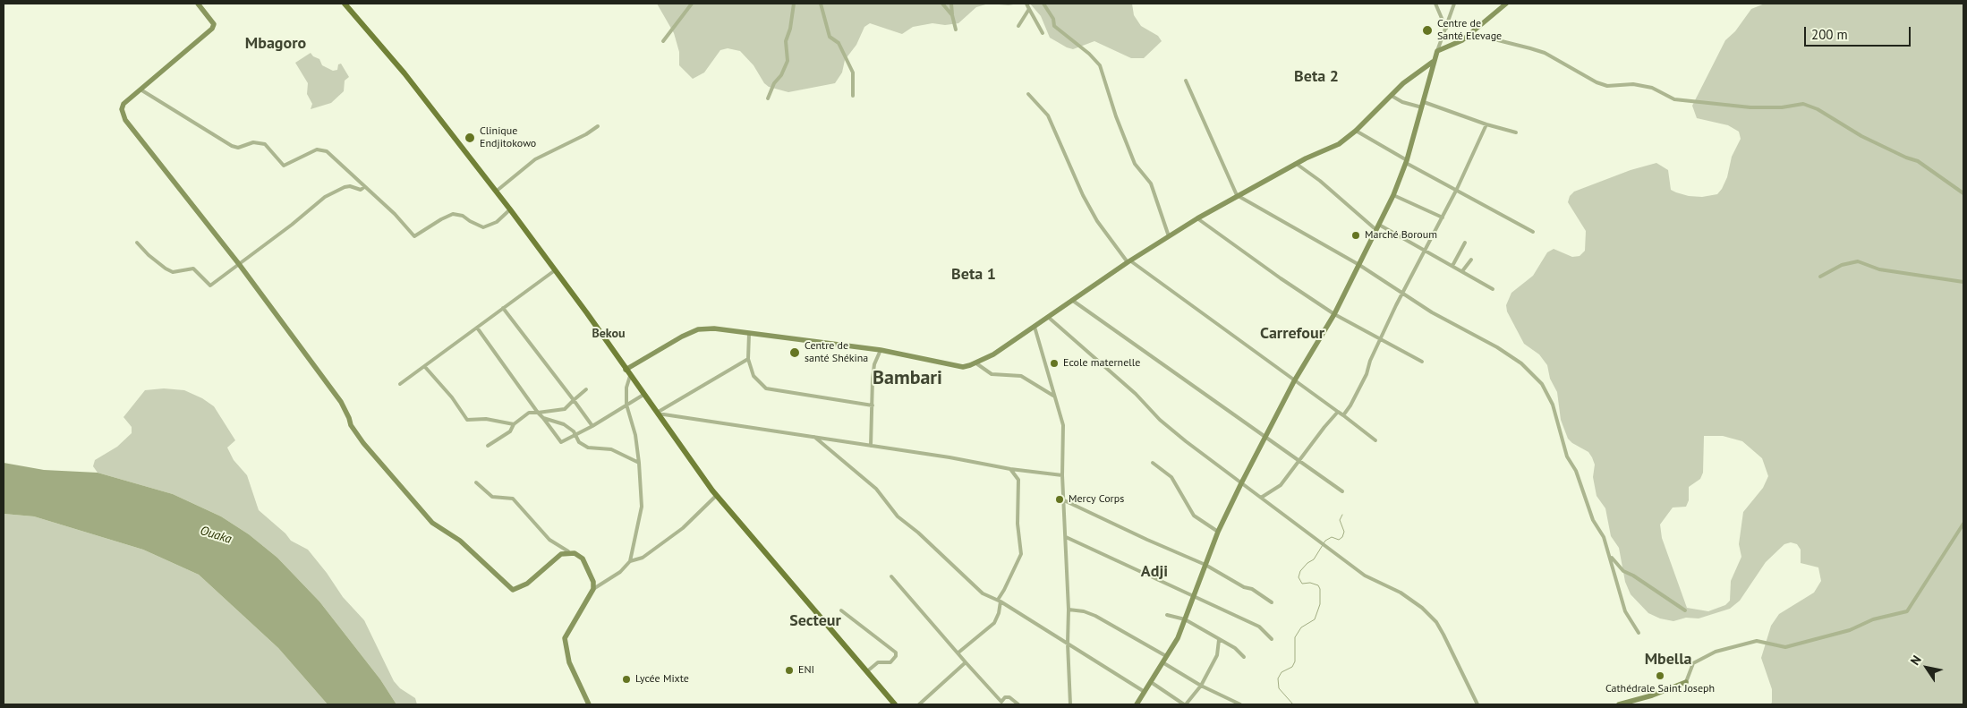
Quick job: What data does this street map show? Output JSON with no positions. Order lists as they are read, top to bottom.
{
  "districts": [
    "Mbagoro",
    "Beta 2",
    "Beta 1",
    "Bekou",
    "Carrefour",
    "Bambari",
    "Adji",
    "Secteur",
    "Mbella"
  ],
  "water": ["Ouaka"],
  "places": [
    "Centre de Santé Elevage",
    "Clinique Endjitokowo",
    "Marché Boroum",
    "Centre de santé Shékina",
    "Ecole maternelle",
    "Mercy Corps",
    "ENI",
    "Cathédrale Saint Joseph",
    "Lycée Mixte"
  ],
  "scale_bar": "200 m",
  "north": "top left"
}
